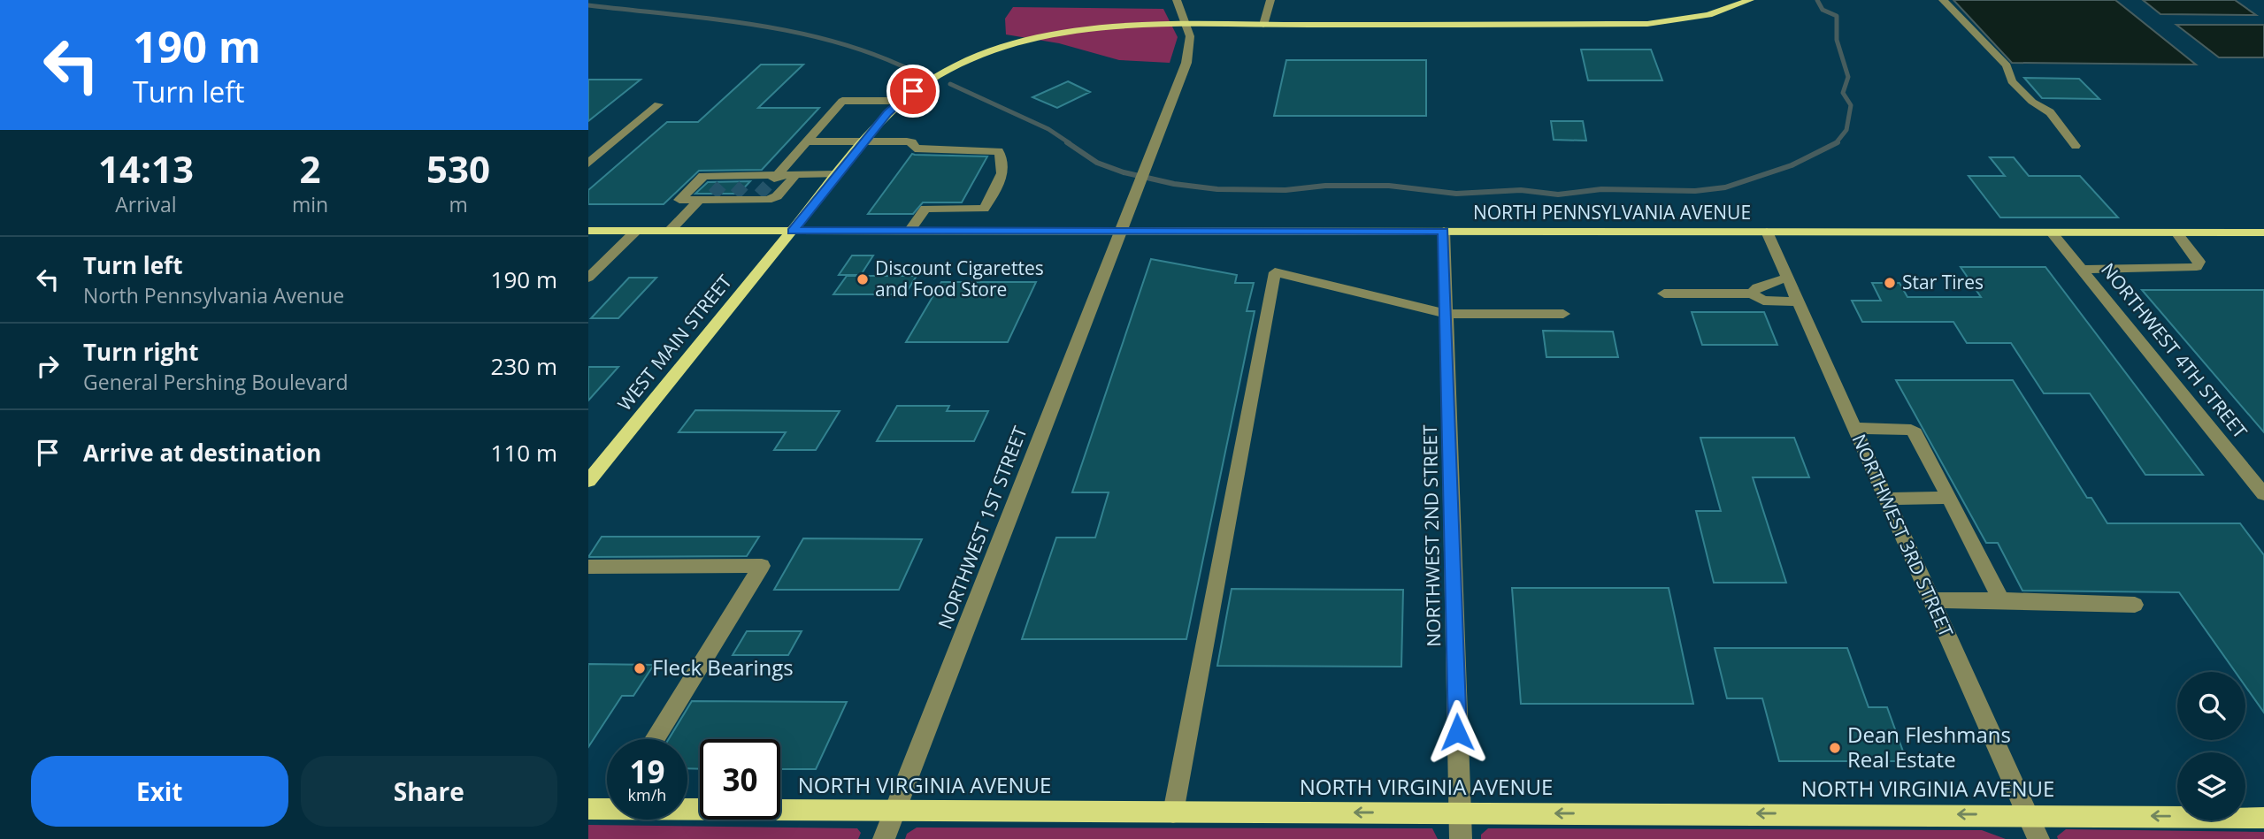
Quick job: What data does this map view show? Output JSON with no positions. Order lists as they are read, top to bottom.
{
  "streets": {
    "main road": ["NORTH PENNSYLVANIA AVENUE", "WEST MAIN STREET", "NORTH VIRGINIA AVENUE"],
    "street": [
      "NORTHWEST 4TH STREET",
      "NORTHWEST 1ST STREET",
      "NORTHWEST 2ND STREET",
      "NORTHWEST 3RD STREET"
    ]
  },
  "crossings": [
    ["NORTH PENNSYLVANIA AVENUE", "WEST MAIN STREET"],
    ["NORTH PENNSYLVANIA AVENUE", "NORTHWEST 4TH STREET"],
    ["NORTH PENNSYLVANIA AVENUE", "NORTHWEST 1ST STREET"],
    ["NORTH PENNSYLVANIA AVENUE", "NORTHWEST 2ND STREET"],
    ["NORTH PENNSYLVANIA AVENUE", "NORTHWEST 3RD STREET"],
    ["WEST MAIN STREET", "NORTHWEST 1ST STREET"],
    ["NORTHWEST 1ST STREET", "NORTH VIRGINIA AVENUE"],
    ["NORTHWEST 2ND STREET", "NORTH VIRGINIA AVENUE"],
    ["NORTHWEST 3RD STREET", "NORTH VIRGINIA AVENUE"]
  ],
  "one_way": ["NORTH VIRGINIA AVENUE"],
  "places": [
    "Discount Cigarettes and Food Store",
    "Star Tires",
    "Fleck Bearings",
    "Dean Fleshmans Real Estate"
  ],
  "page": {
    "turn": ["190 m", "Turn left"],
    "eta": [
      "14:13",
      "Arrival",
      "2",
      "min",
      "530",
      "m"
    ],
    "list": [
      {
        "name": "Turn left",
        "note": "North Pennsylvania Avenue",
        "value": "190 m"
      },
      {
        "name": "Turn right",
        "note": "General Pershing Boulevard",
        "value": "230 m"
      },
      {
        "name": "Arrive at destination",
        "value": "110 m"
      }
    ],
    "speed": "19 km/h",
    "limit": "30",
    "buttons": ["Exit", "Share"]
  }
}
